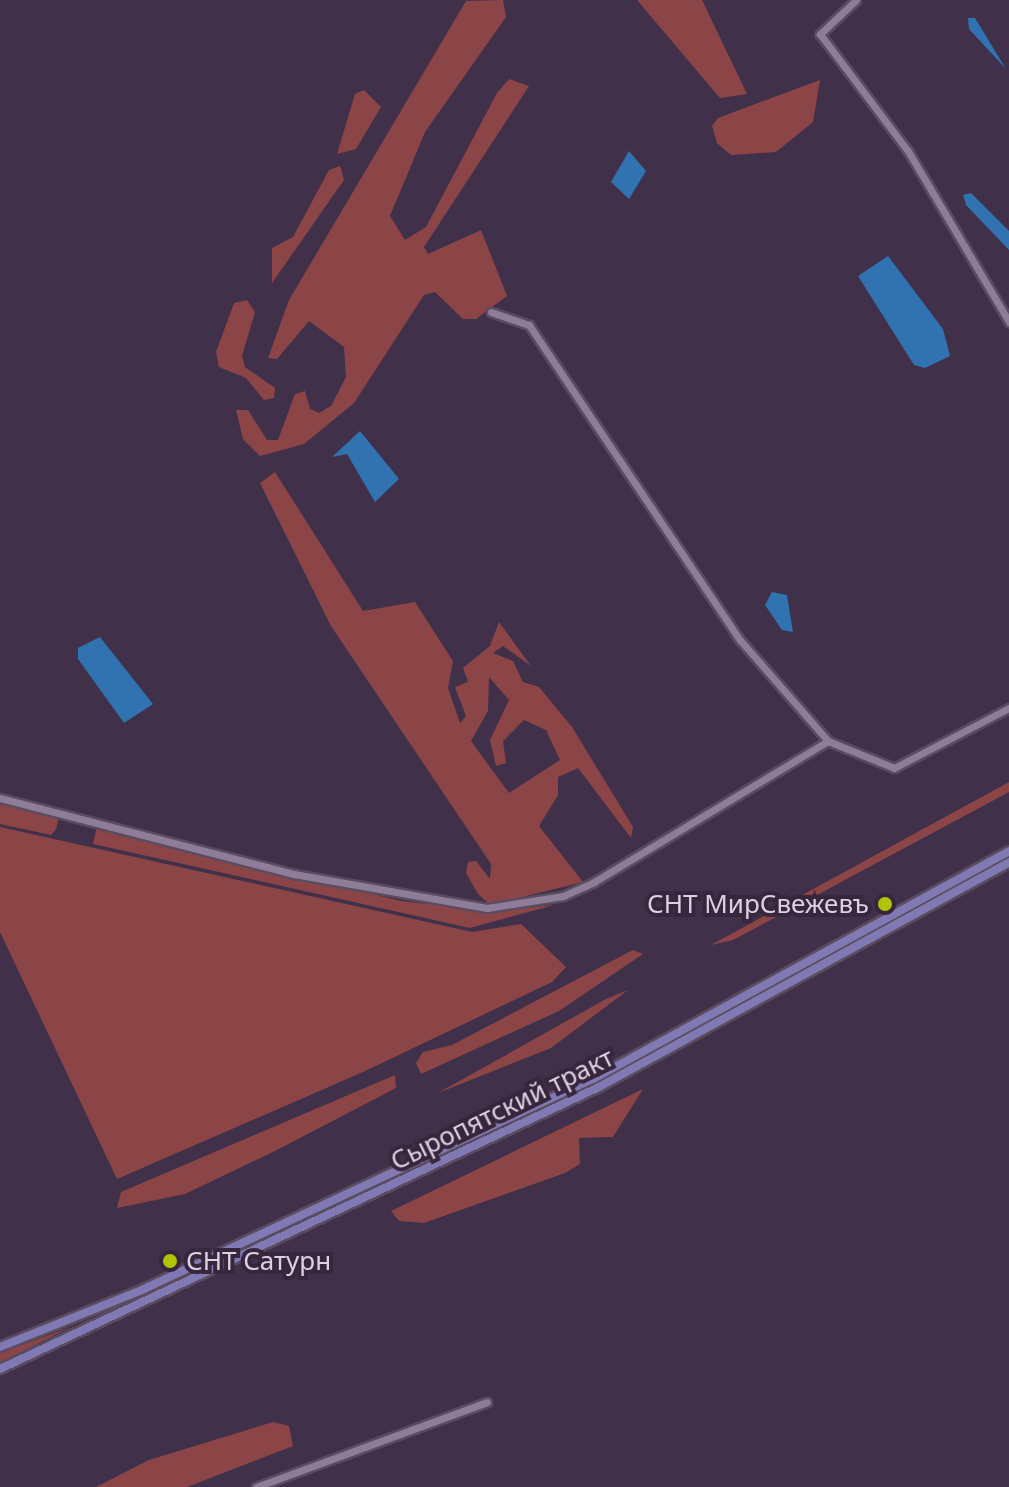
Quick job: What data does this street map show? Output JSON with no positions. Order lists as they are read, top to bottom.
{
  "streets": {
    "main road": ["Сыропятский тракт"]
  },
  "places": ["СНТ МирСвежевъ", "СНТ Сатурн"]
}
